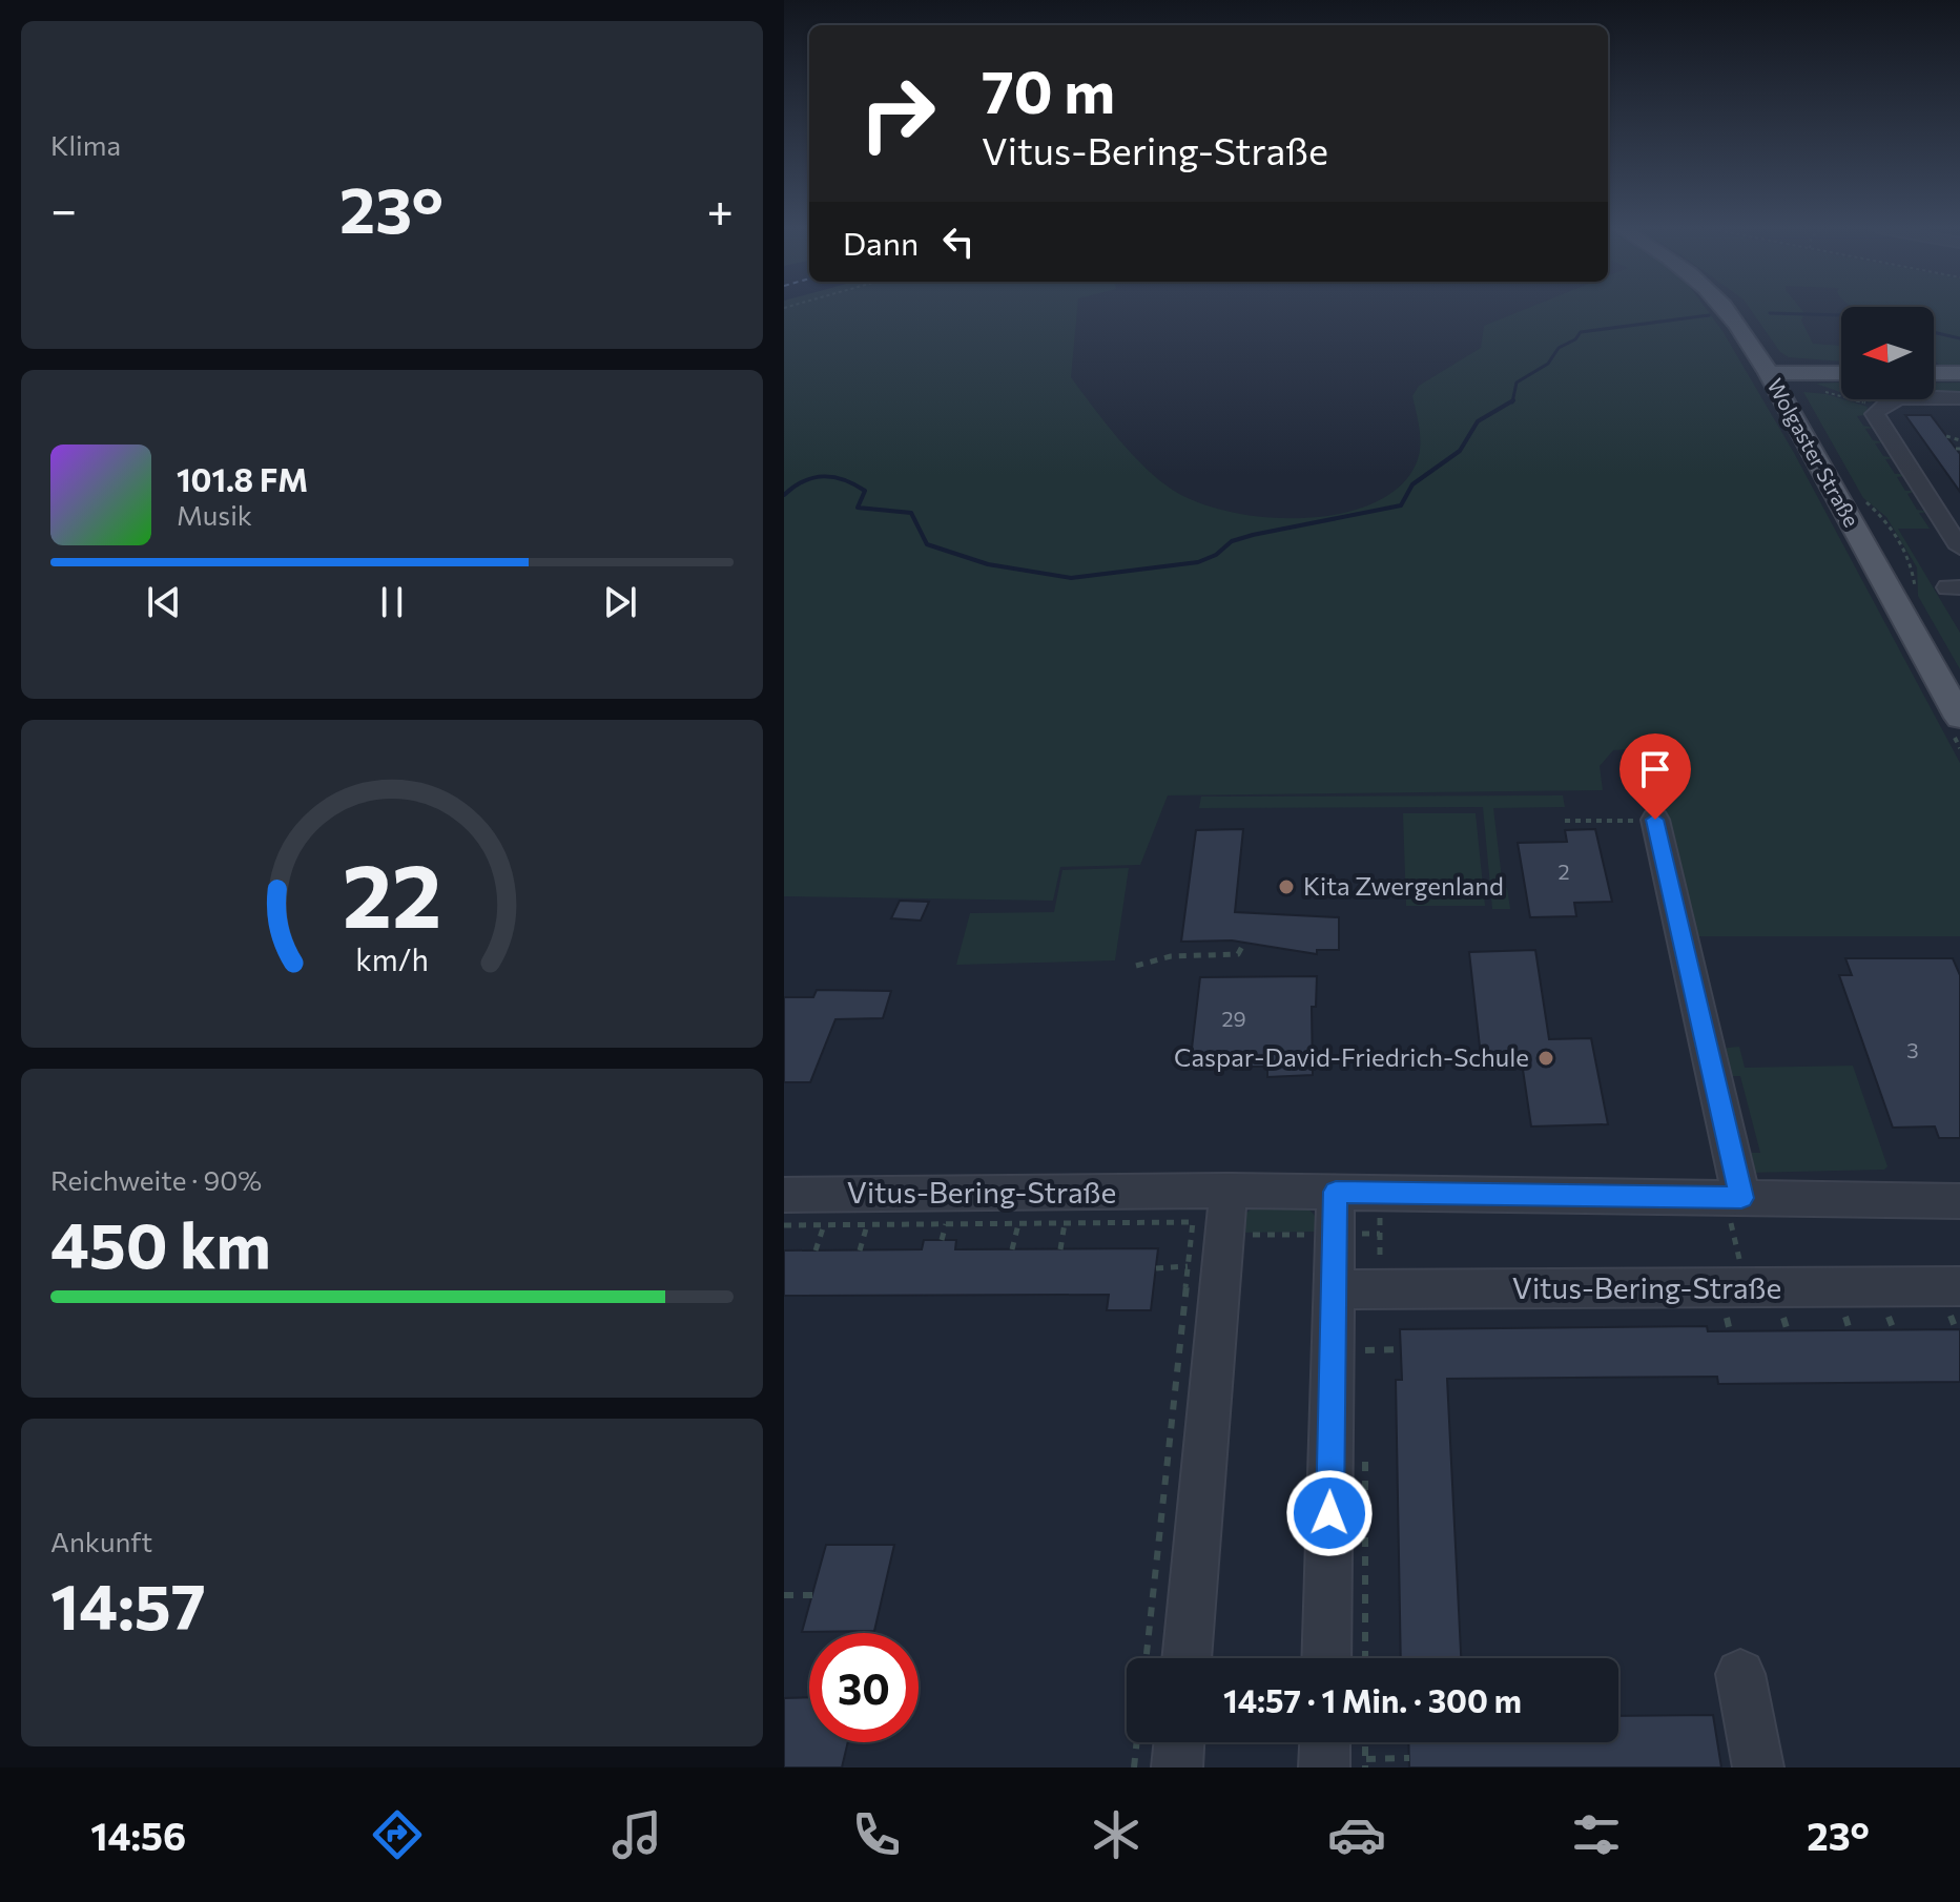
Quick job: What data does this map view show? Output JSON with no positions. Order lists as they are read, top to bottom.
{
  "streets": {
    "main road": ["Wolgaster Straße"],
    "street": ["Vitus-Bering-Straße"]
  },
  "places": ["Kita Zwergenland", "Caspar-David-Friedrich-Schule"],
  "house_numbers": ["2", "29", "3"],
  "north": "left",
  "page": {
    "tile": [
      "Klima",
      ["Reichweite · 90%", "450 km"],
      ["Ankunft", "14:57"]
    ],
    "turn": ["70 m", "Vitus-Bering-Straße"],
    "heat": ["−", "23°", "+"],
    "then": "Dann",
    "song": ["101.8 FM", "Musik"],
    "limit": "30",
    "trip": "14:57 · 1 Min. · 300 m",
    "tabs": ["14:56", "23°"],
    "gauge": ["22", "km/h"]
  }
}
